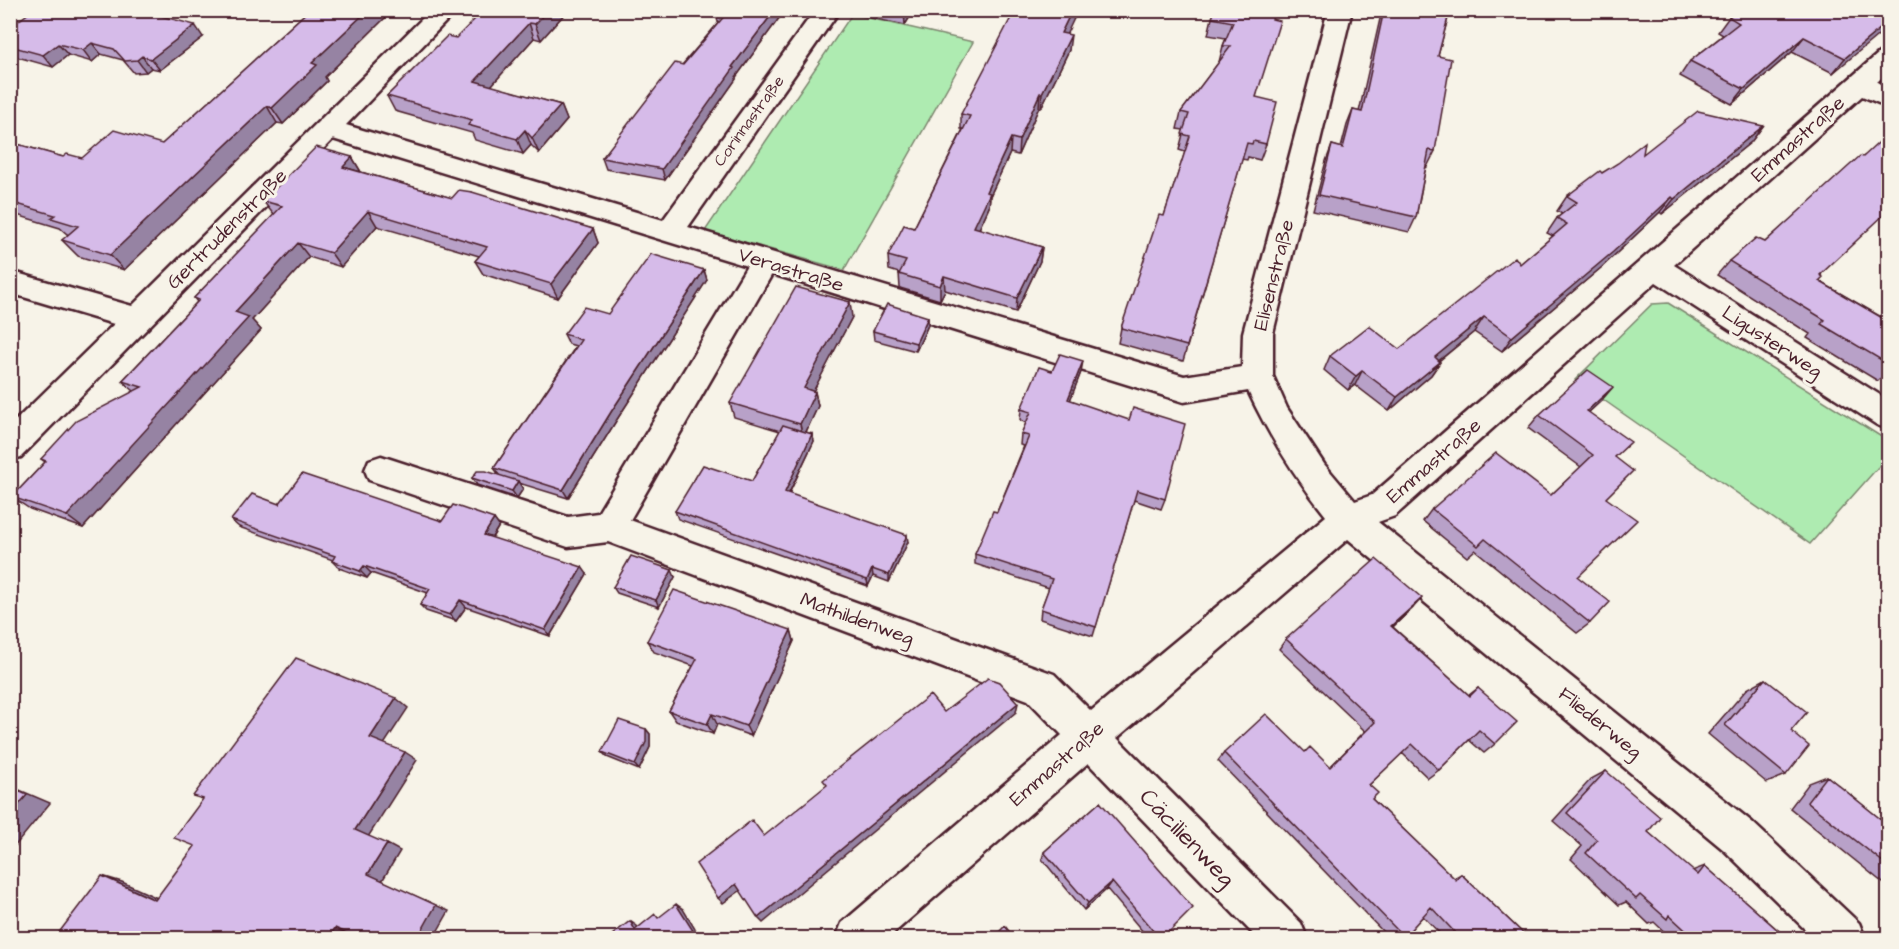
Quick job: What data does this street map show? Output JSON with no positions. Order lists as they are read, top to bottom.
{
  "streets": {
    "street": [
      "Corinnastraße",
      "Emmastraße",
      "Gertrudenstraße",
      "Verastraße",
      "Elisenstraße",
      "Ligusterweg",
      "Mathildenweg",
      "Fliederweg",
      "Cäcilienweg"
    ]
  },
  "crossings": [
    ["Corinnastraße", "Verastraße"],
    ["Emmastraße", "Elisenstraße"],
    ["Emmastraße", "Ligusterweg"],
    ["Emmastraße", "Mathildenweg"],
    ["Emmastraße", "Fliederweg"],
    ["Emmastraße", "Cäcilienweg"],
    ["Gertrudenstraße", "Verastraße"],
    ["Verastraße", "Elisenstraße"],
    ["Elisenstraße", "Fliederweg"],
    ["Mathildenweg", "Cäcilienweg"]
  ]
}
